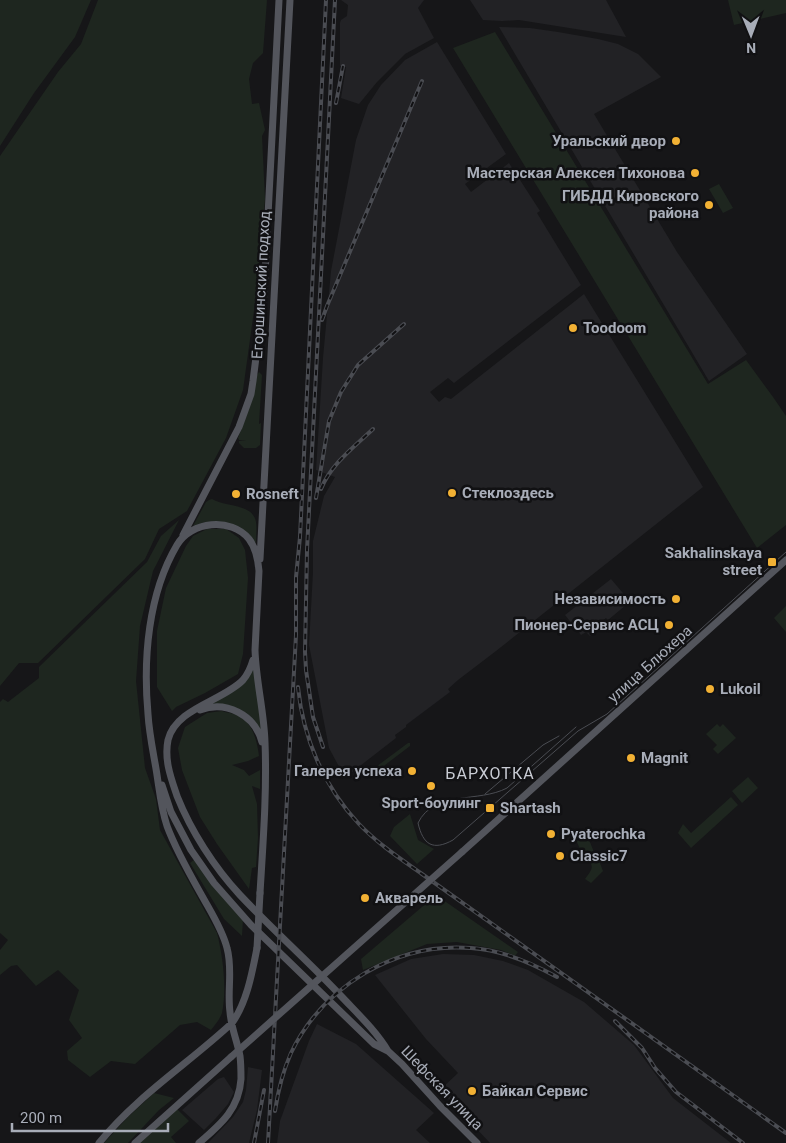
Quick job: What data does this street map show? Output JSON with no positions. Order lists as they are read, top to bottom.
{
  "streets": {
    "main road": ["Егоршинский подход", "улица Блюхера", "Шефская улица"]
  },
  "districts": ["БАРХОТКА"],
  "places": {
    "other": [
      "Уральский двор",
      "Мастерская Алексея Тихонова",
      "ГИБДД Кировского района",
      "Toodoom",
      "Стеклоздесь",
      "Rosneft",
      "Независимость",
      "Пионер-Сервис АСЦ",
      "Lukoil",
      "Magnit",
      "Галерея успеха",
      "Sport-боулинг",
      "Pyaterochka",
      "Classic7",
      "Акварель",
      "Байкал Сервис"
    ],
    "transit": ["Sakhalinskaya street", "Shartash"]
  },
  "scale_bar": "200 m",
  "north": "bottom"
}
